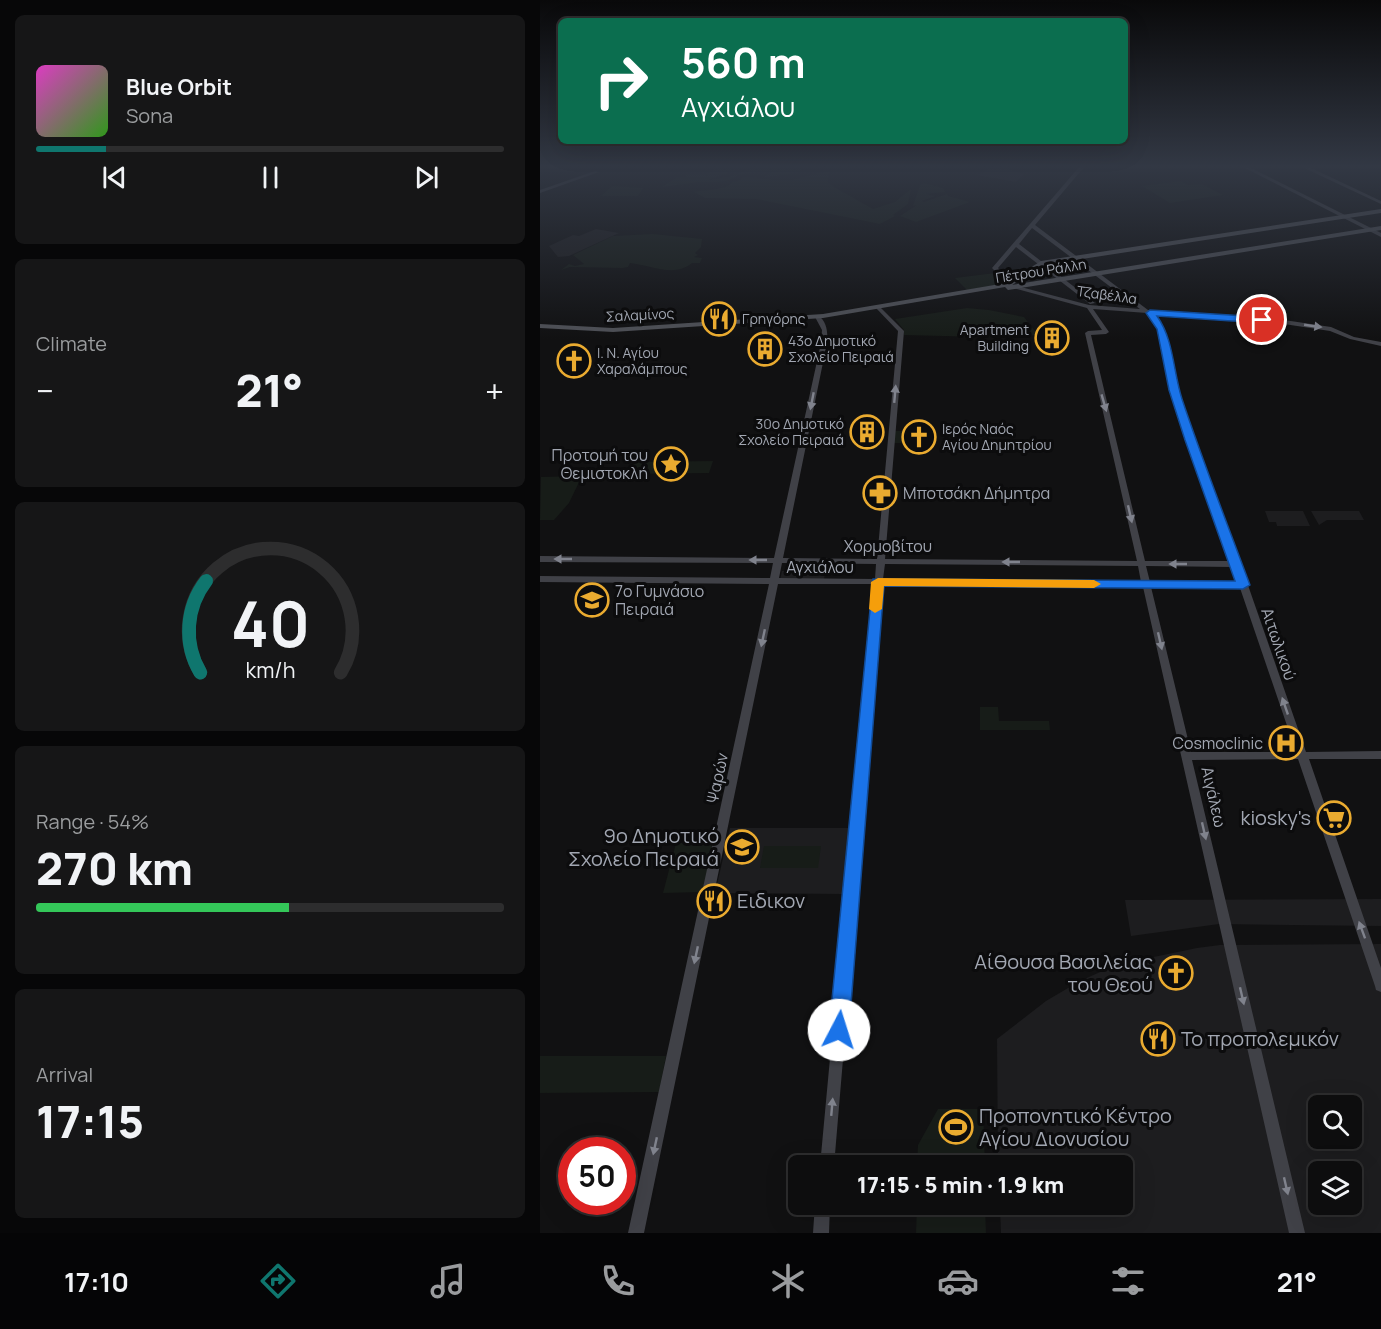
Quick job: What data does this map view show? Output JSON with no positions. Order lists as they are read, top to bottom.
{
  "streets": {
    "main road": ["Πέτρου Ράλλη", "Σαλαμίνος"],
    "street": [
      "Τζαβέλλα",
      "Χορμοβίτου",
      "Αγχιάλου",
      "Αιτωλικού",
      "Ψαρών",
      "Αιγάλεω"
    ]
  },
  "crossings": [
    ["Πέτρου Ράλλη", "Τζαβέλλα"],
    ["Πέτρου Ράλλη", "Σαλαμίνος"],
    ["Πέτρου Ράλλη", "Ψαρών"],
    ["Τζαβέλλα", "Αιτωλικού"],
    ["Τζαβέλλα", "Αιγάλεω"],
    ["Χορμοβίτου", "Αιτωλικού"],
    ["Χορμοβίτου", "Ψαρών"],
    ["Χορμοβίτου", "Αιγάλεω"],
    ["Αγχιάλου", "Αιτωλικού"],
    ["Αγχιάλου", "Ψαρών"],
    ["Αγχιάλου", "Αιγάλεω"]
  ],
  "one_way": [
    "Τζαβέλλα",
    "Χορμοβίτου",
    "Αιτωλικού",
    "Ψαρών",
    "Αιγάλεω"
  ],
  "places": {
    "restaurant": ["Γρηγόρης", "Ειδικον", "Το προπολεμικόν"],
    "building": ["Apartment Building", "43ο Δημοτικό Σχολείο Πειραιά", "30ο Δημοτικό Σχολείο Πειραιά"],
    "church": ["Ι. Ν. Αγίου Χαραλάμπους", "Ιερός Ναός Αγίου Δημητρίου", "Αίθουσα Βασιλείας του Θεού"],
    "place": ["Προτομή του Θεμιστοκλή"],
    "pharmacy": ["Μποτσάκη Δήμητρα"],
    "school or university": ["7ο Γυμνάσιο Πειραιά", "9ο Δημοτικό Σχολείο Πειραιά"],
    "hospital": ["Cosmoclinic"],
    "supermarket": ["kiosky's"],
    "sports": ["Προπονητικό Κέντρο Αγίου Διονυσίου"]
  },
  "page": {
    "turn": ["560 m", "Αγχιάλου"],
    "song": ["Blue Orbit", "Sona"],
    "tile": [
      "Climate",
      ["Range · 54%", "270 km"],
      ["Arrival", "17:15"]
    ],
    "heat": ["−", "21°", "+"],
    "limit": "50",
    "trip": "17:15 · 5 min · 1.9 km",
    "tabs": ["17:10", "21°"],
    "gauge": ["40", "km/h"]
  }
}
